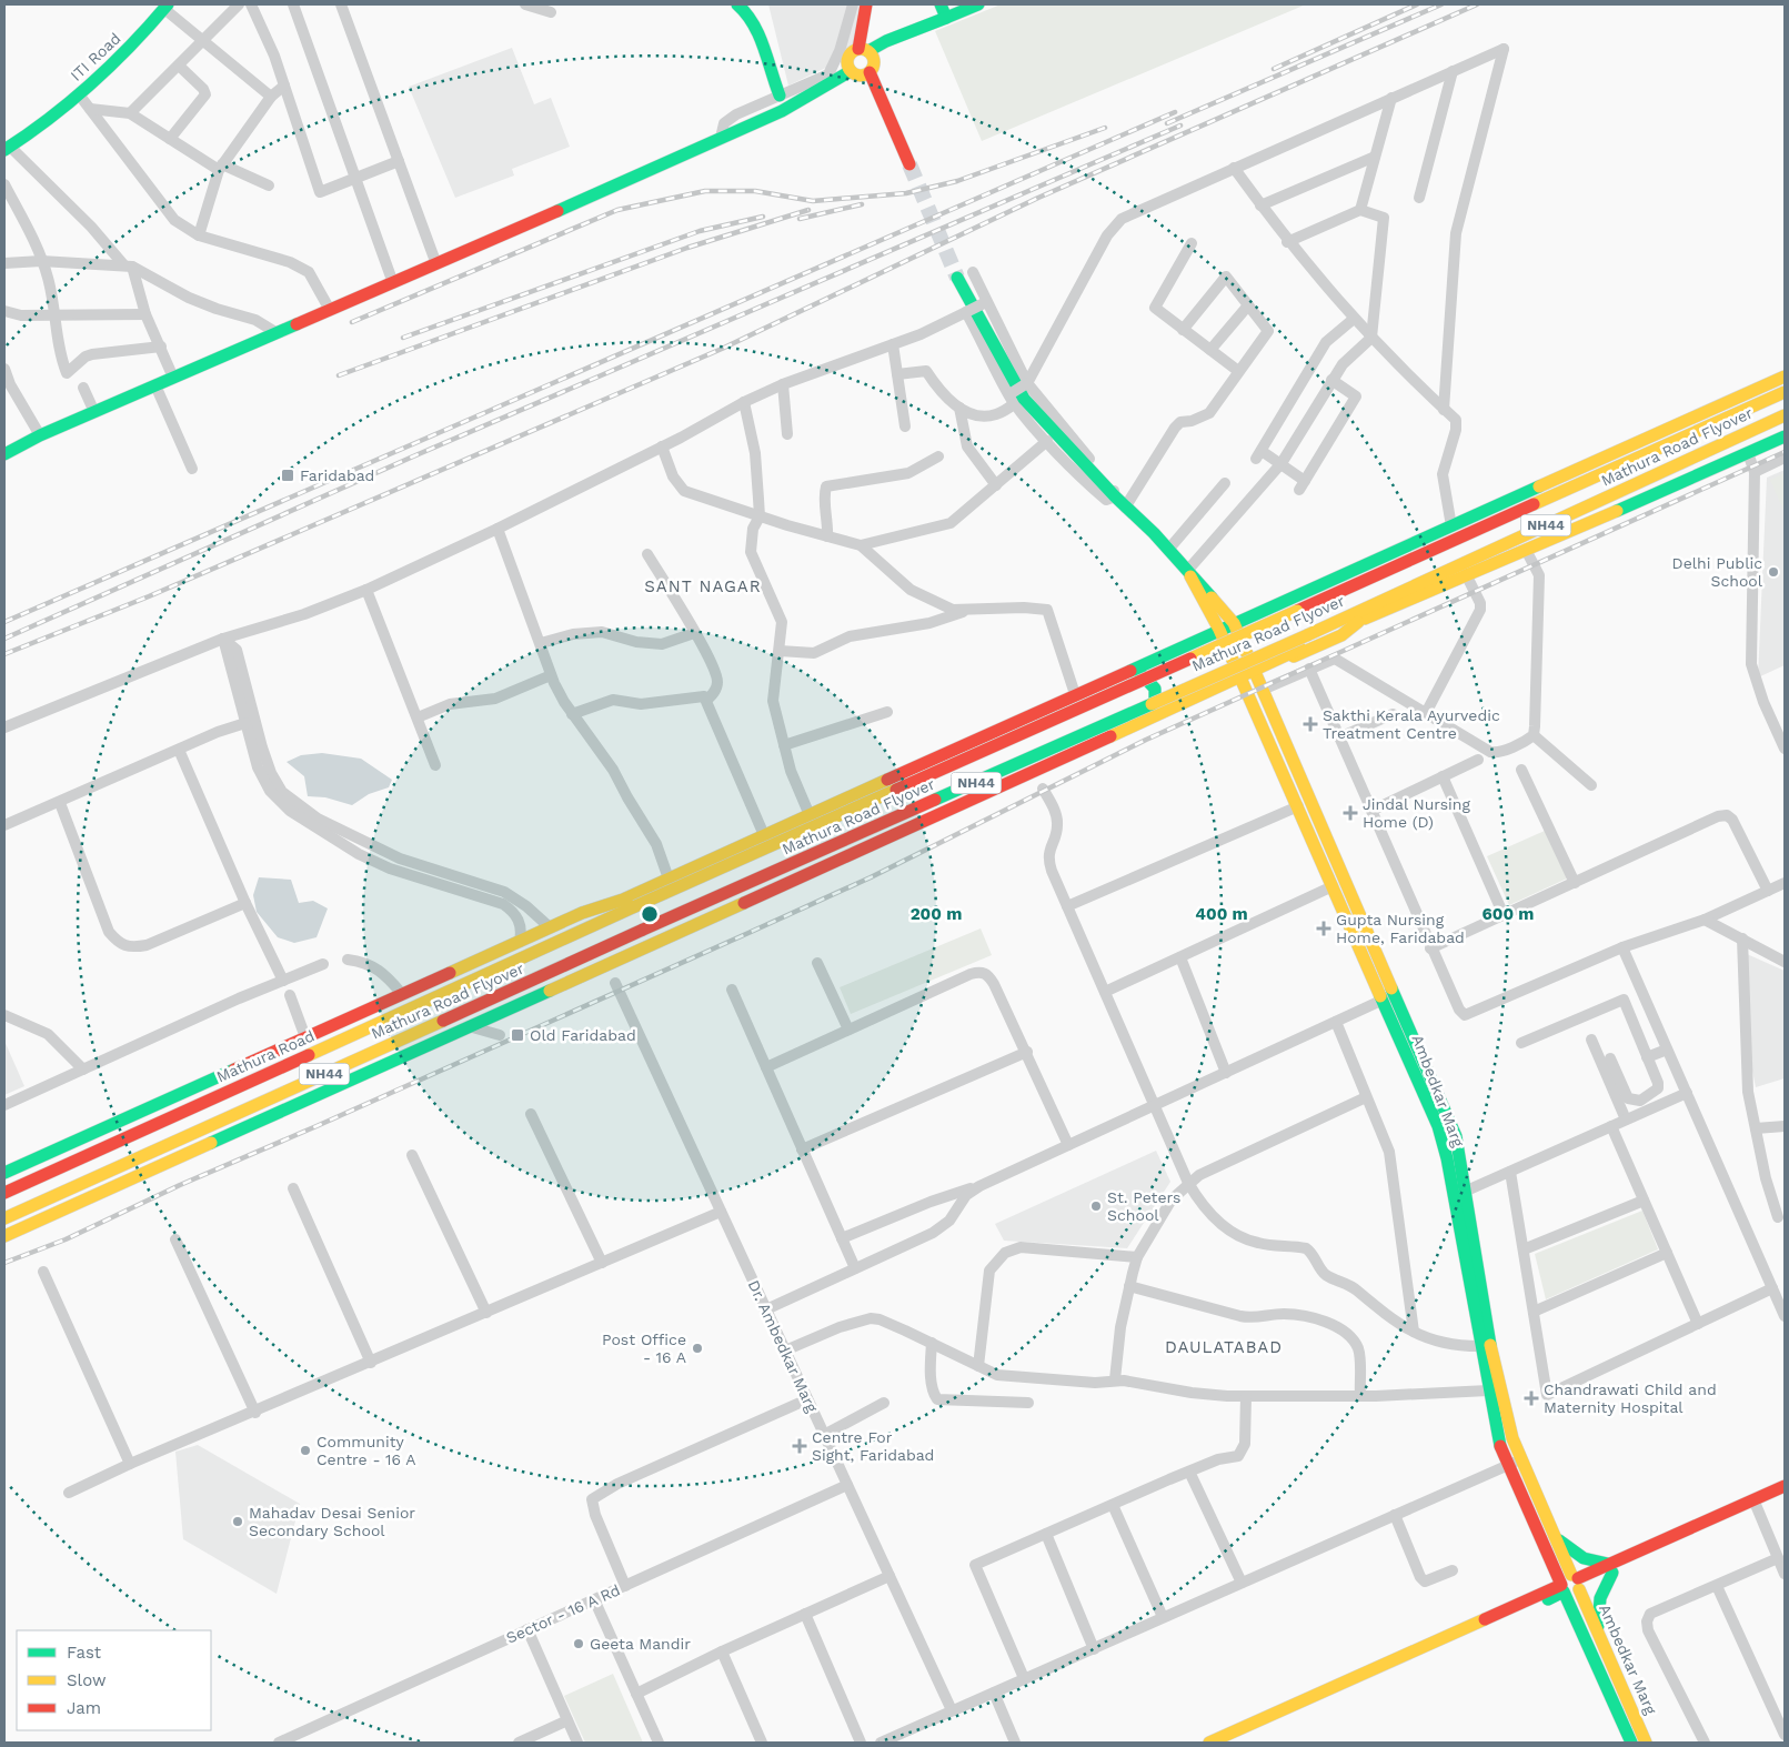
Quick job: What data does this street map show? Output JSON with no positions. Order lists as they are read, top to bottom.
{
  "streets": {
    "main road": [
      "ITI Road",
      "Mathura Road Flyover",
      "NH44",
      "Mathura Road",
      "Ambedkar Marg"
    ],
    "street": ["Dr. Ambedkar Marg", "Sector - 16 A Rd"]
  },
  "crossings": [
    ["Mathura Road Flyover", "Mathura Road"],
    ["Dr. Ambedkar Marg", "Sector - 16 A Rd"]
  ],
  "districts": ["SANT NAGAR", "DAULATABAD"],
  "places": {
    "transit": ["Faridabad", "Old Faridabad"],
    "other": [
      "Delhi Public School",
      "St. Peters School",
      "Post Office - 16 A",
      "Community Centre - 16 A",
      "Mahadav Desai Senior Secondary School",
      "Geeta Mandir"
    ],
    "health": [
      "Sakthi Kerala Ayurvedic Treatment Centre",
      "Jindal Nursing Home (D)",
      "Gupta Nursing Home, Faridabad",
      "Chandrawati Child and Maternity Hospital",
      "Centre For Sight, Faridabad"
    ]
  },
  "legend": ["Fast", "Slow", "Jam"],
  "rings": ["200 m", "400 m", "600 m"]
}
